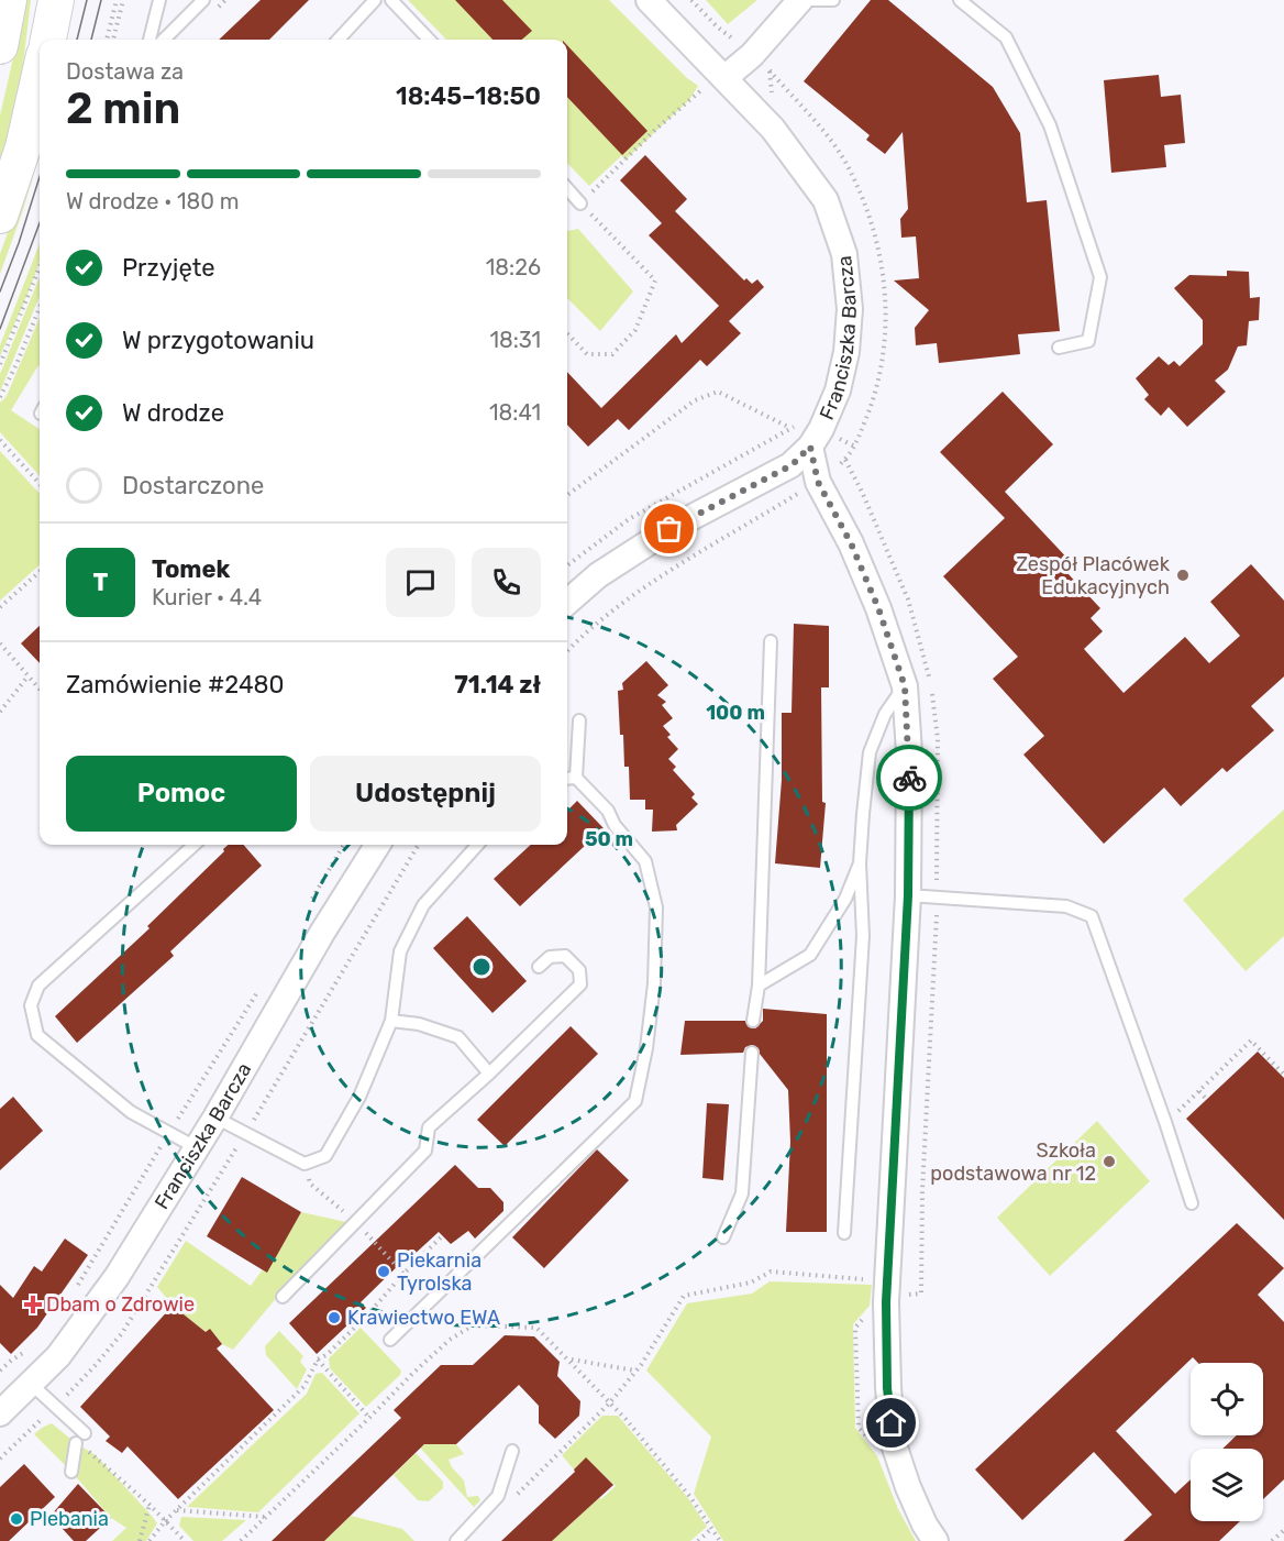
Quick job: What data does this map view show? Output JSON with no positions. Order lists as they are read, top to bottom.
{
  "streets": {
    "street": ["Franciszka Barcza"]
  },
  "places": {
    "other": [
      "Zespół Placówek Edukacyjnych",
      "Szkoła podstawowa nr 12",
      "Piekarnia Tyrolska",
      "Krawiectwo EWA",
      "Plebania"
    ],
    "health": ["Dbam o Zdrowie"]
  },
  "page": {
    "heading": ["2 min", "Dostawa za", "18:45–18:50"],
    "panel": [
      "Tomek",
      "Kurier · 4.4",
      "Zamówienie #2480",
      "71.14 zł"
    ],
    "bar": "W drodze · 180 m",
    "list": [
      ["Przyjęte", "18:26"],
      ["W przygotowaniu", "18:31"],
      ["W drodze", "18:41"],
      "Dostarczone"
    ],
    "round": "T",
    "buttons": ["Pomoc", "Udostępnij"]
  },
  "rings": ["100 m", "50 m"]
}
